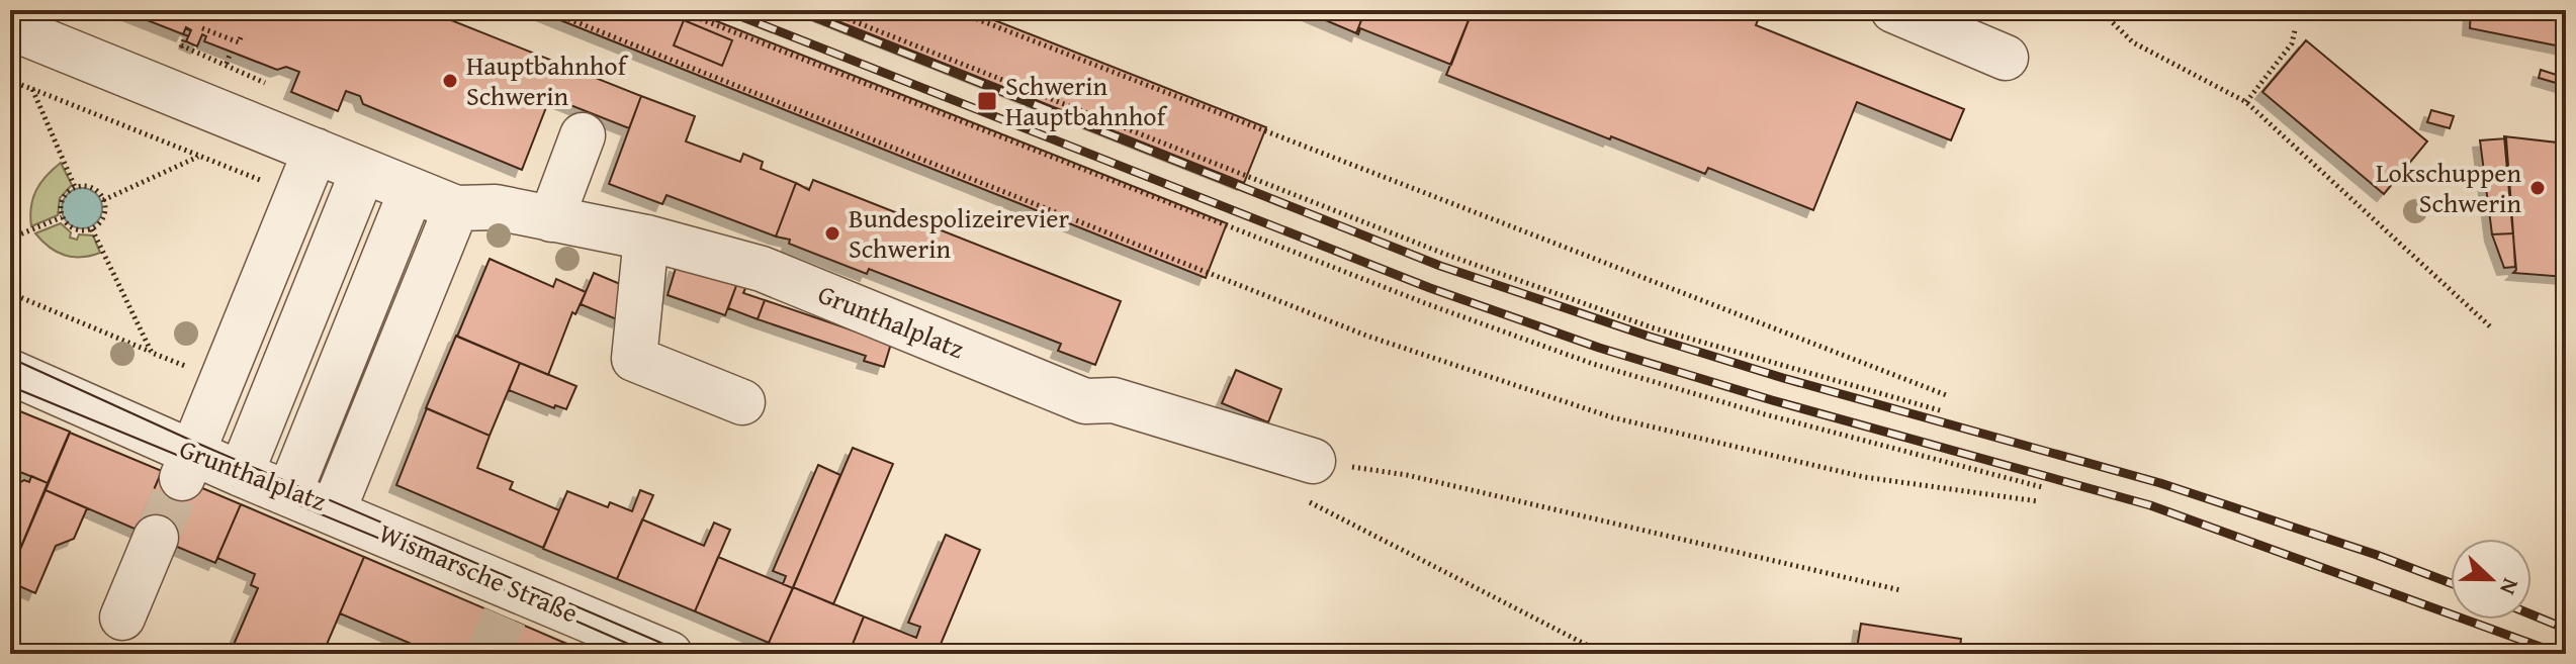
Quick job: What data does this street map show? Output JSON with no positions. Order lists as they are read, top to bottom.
{
  "streets": {
    "street": ["Grunthalplatz", "Wismarsche Straße"]
  },
  "crossings": [
    ["Grunthalplatz", "Wismarsche Straße"]
  ],
  "places": {
    "other": ["Hauptbahnhof Schwerin", "Lokschuppen Schwerin", "Bundespolizeirevier Schwerin"],
    "transit": ["Schwerin Hauptbahnhof"]
  },
  "north": "right"
}
